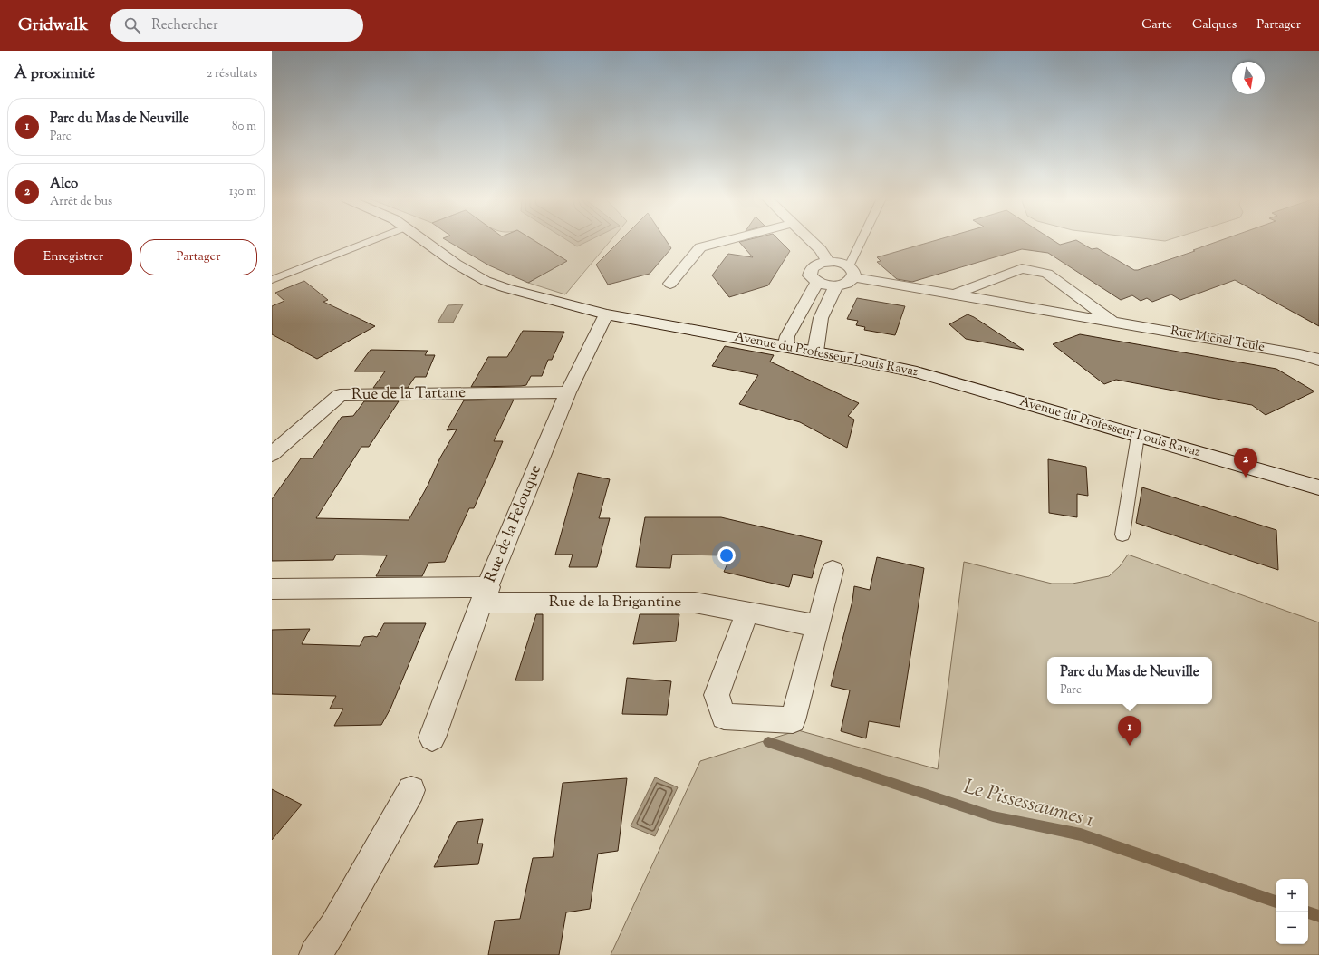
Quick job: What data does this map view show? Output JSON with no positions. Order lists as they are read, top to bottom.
{
  "streets": {
    "street": [
      "Rue Michel Teule",
      "Avenue du Professeur Louis Ravaz",
      "Rue de la Tartane",
      "Rue de la Felouque",
      "Rue de la Brigantine"
    ]
  },
  "crossings": [
    ["Avenue du Professeur Louis Ravaz", "Rue de la Felouque"],
    ["Rue de la Tartane", "Rue de la Felouque"],
    ["Rue de la Felouque", "Rue de la Brigantine"]
  ],
  "water": ["Le Pissessaumes 1"],
  "north": "bottom",
  "page": {
    "header": "Gridwalk",
    "search": "Rechercher",
    "nav": ["Carte", "Calques", "Partager"],
    "heading": ["À proximité", "2 résultats"],
    "list": [
      {
        "mark": "1",
        "name": "Parc du Mas de Neuville",
        "note": "Parc",
        "value": "80 m"
      },
      {
        "mark": "2",
        "name": "Alco",
        "note": "Arrêt de bus",
        "value": "130 m"
      }
    ],
    "buttons": ["Enregistrer", "Partager"],
    "pins": ["2", "1"],
    "popup": ["Parc du Mas de Neuville", "Parc"],
    "map_buttons": ["+", "−"]
  }
}
